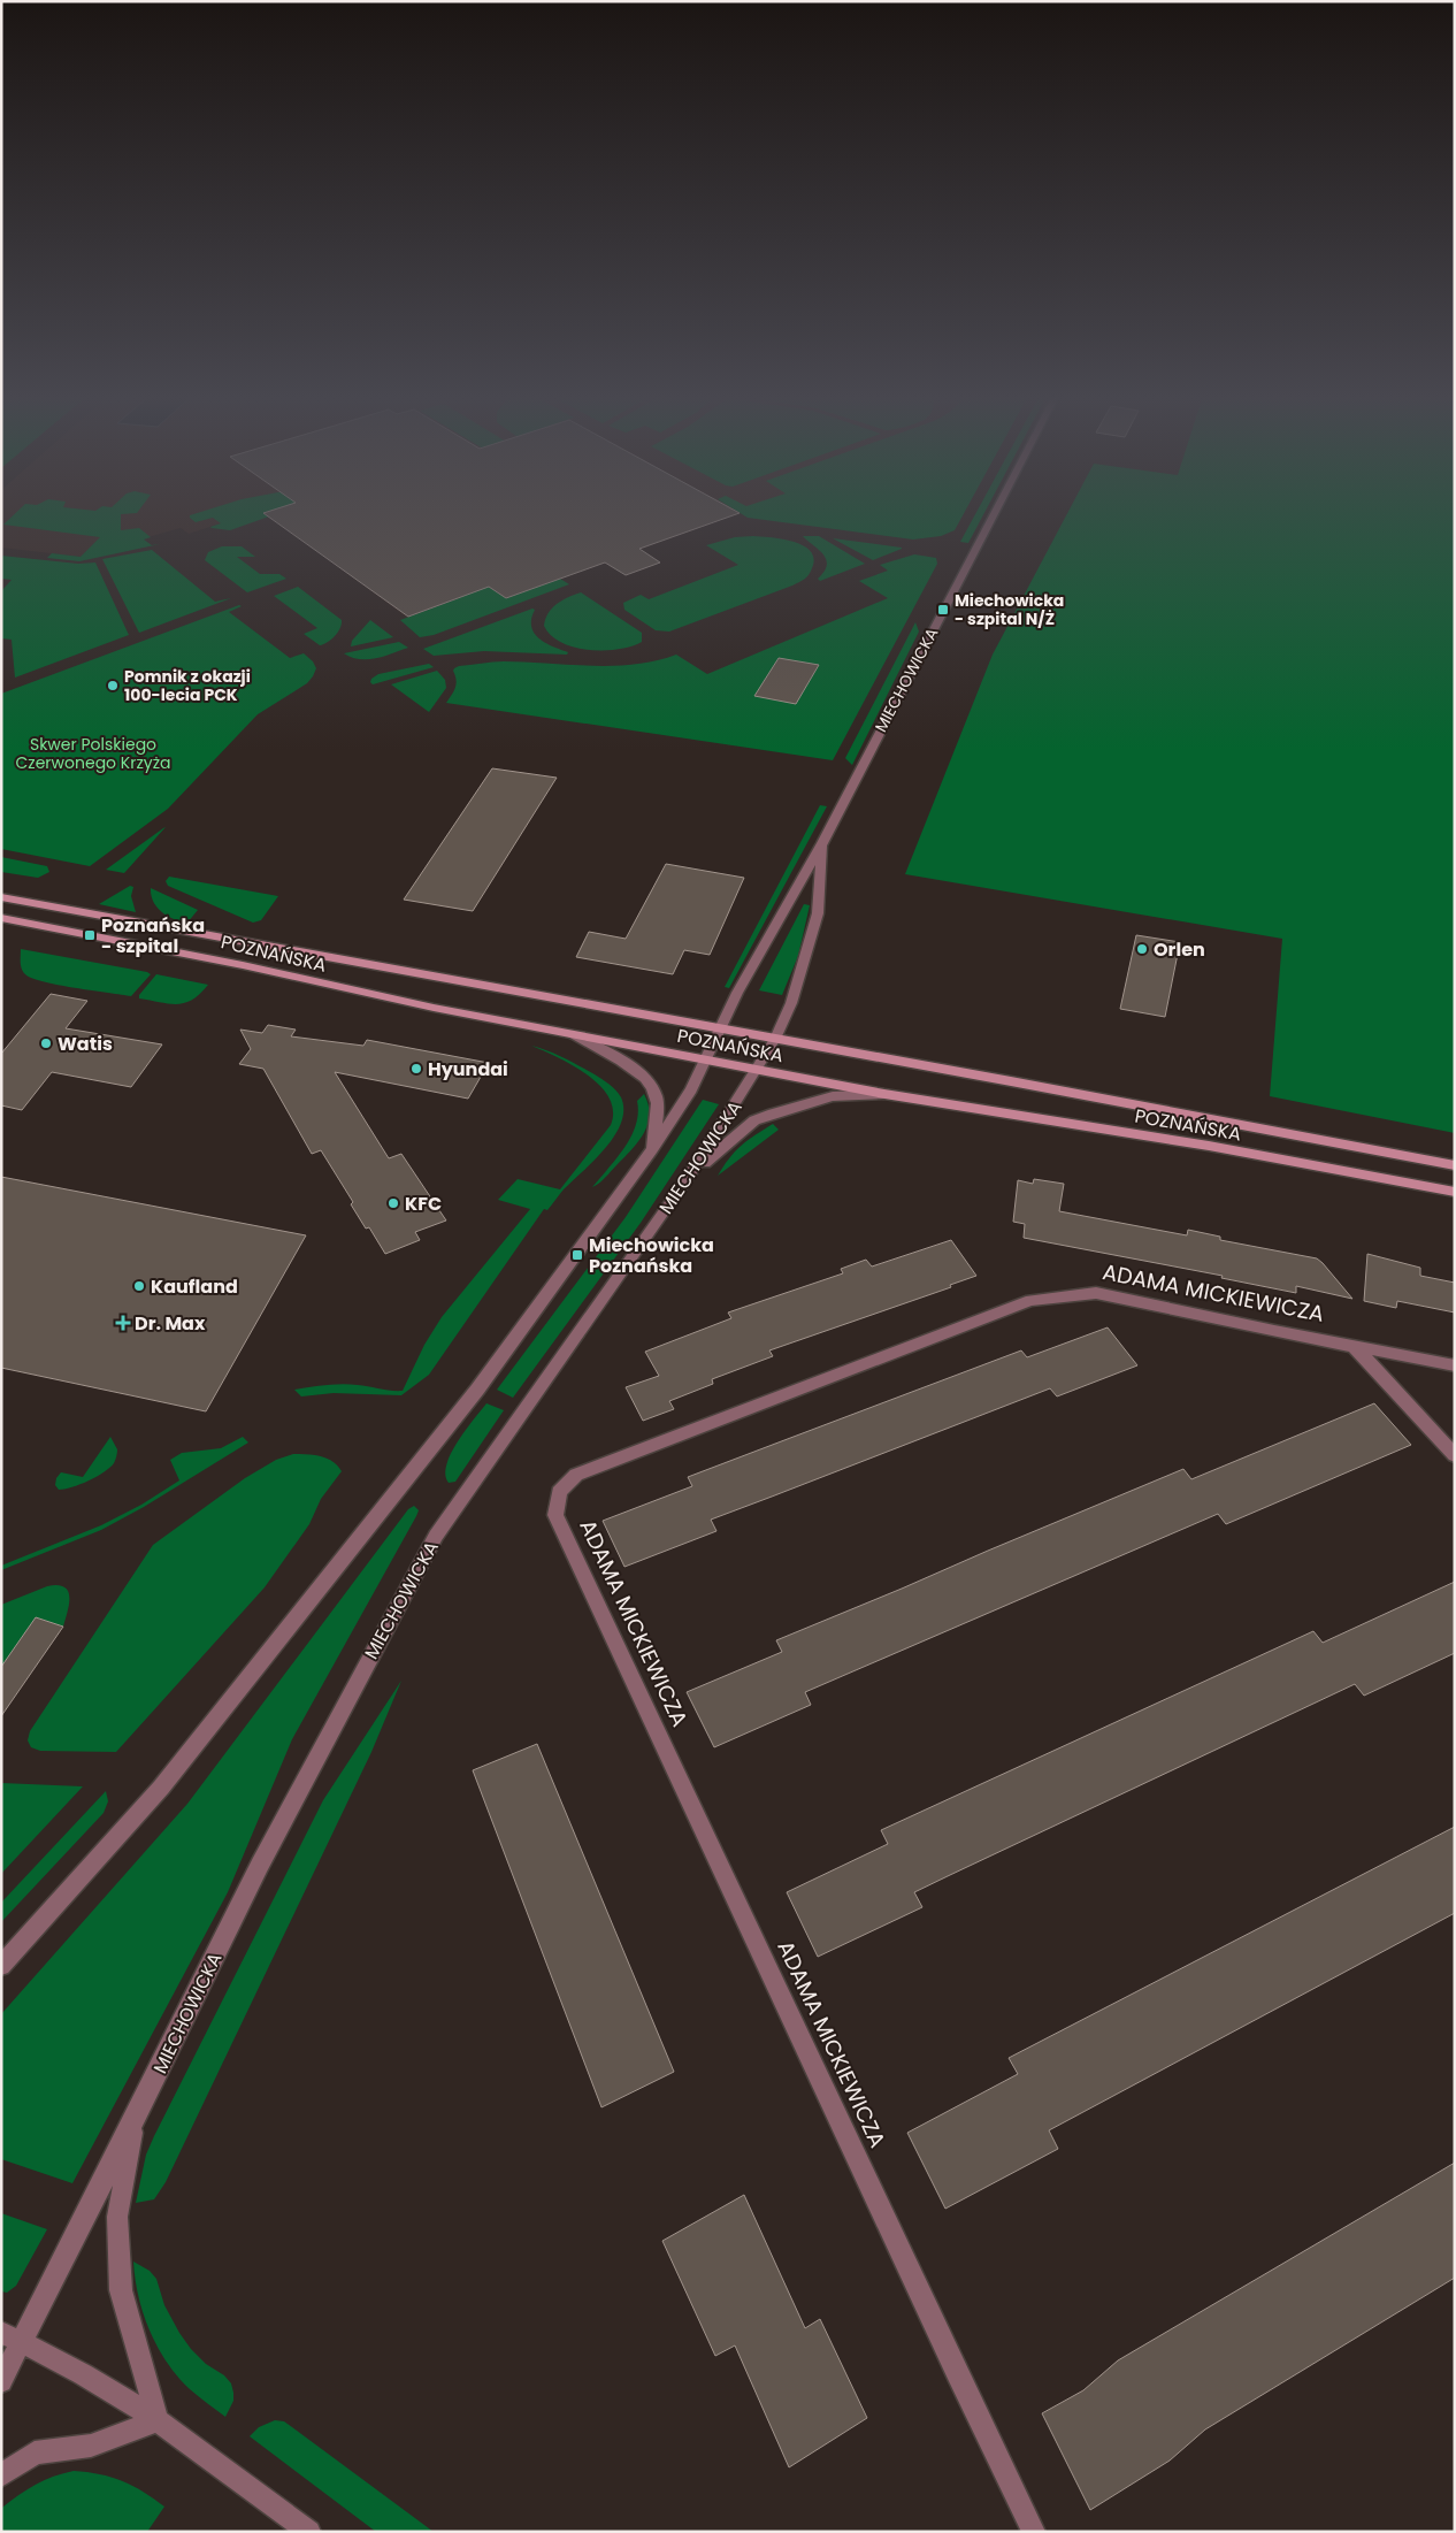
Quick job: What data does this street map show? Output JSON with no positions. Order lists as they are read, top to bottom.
{
  "streets": {
    "main road": ["POZNAŃSKA"],
    "street": ["MIECHOWICKA", "ADAMA MICKIEWICZA"]
  },
  "crossings": [
    ["MIECHOWICKA", "POZNAŃSKA"]
  ],
  "parks": ["Skwer Polskiego Czerwonego Krzyża"],
  "places": {
    "transit": ["Miechowicka - szpital N/Ż", "Poznańska - szpital", "Miechowicka Poznańska"],
    "other": [
      "Pomnik z okazji 100-lecia PCK",
      "Orlen",
      "Watis",
      "Hyundai",
      "KFC",
      "Kaufland"
    ],
    "health": ["Dr. Max"]
  }
}
